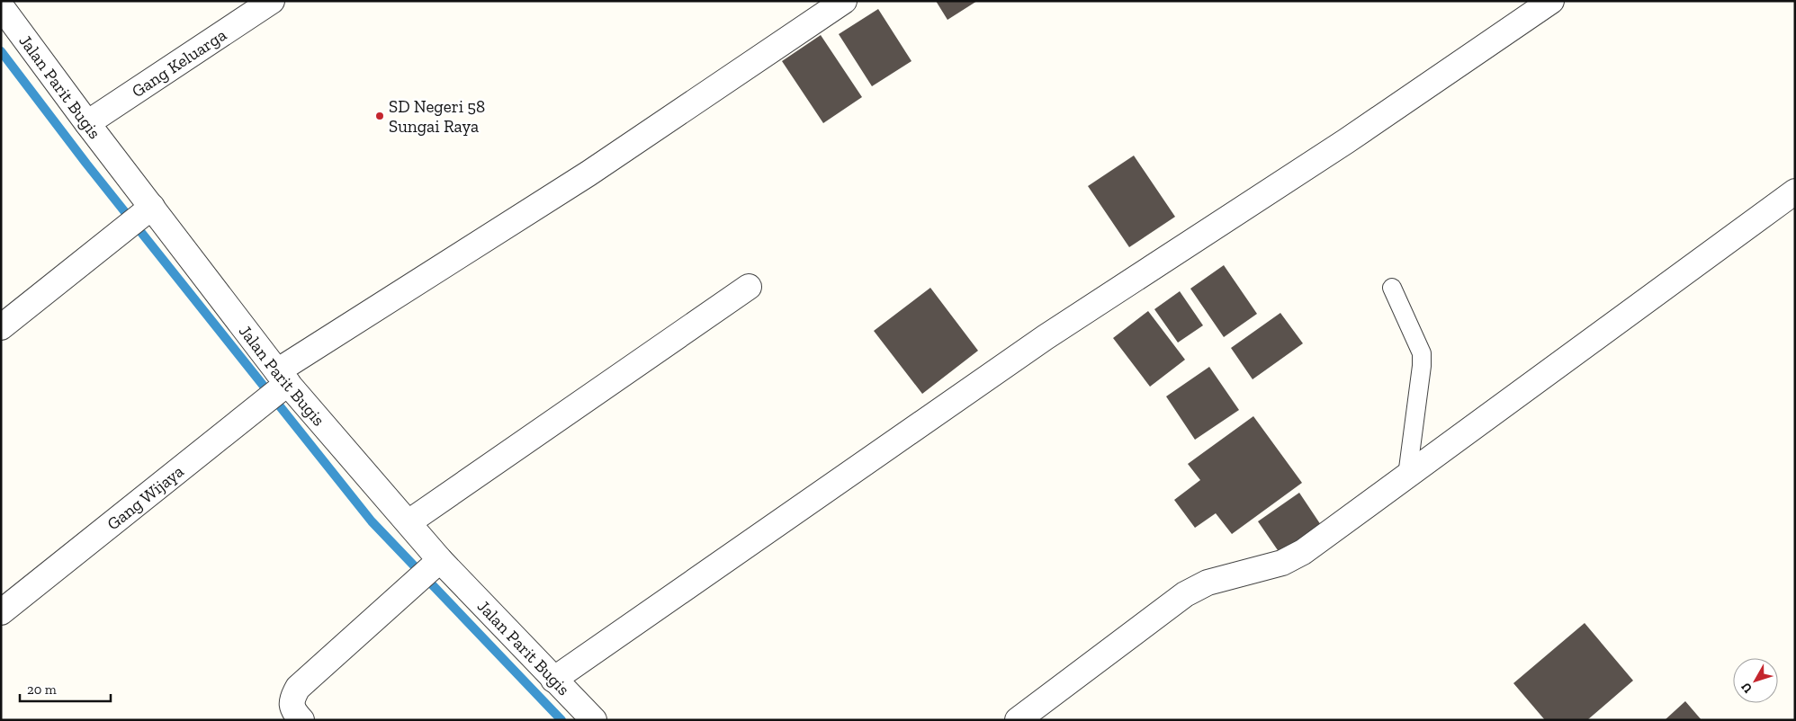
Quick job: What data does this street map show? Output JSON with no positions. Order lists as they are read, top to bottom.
{
  "streets": {
    "street": ["Gang Keluarga", "Jalan Parit Bugis", "Gang Wijaya"]
  },
  "crossings": [
    ["Gang Keluarga", "Jalan Parit Bugis"],
    ["Jalan Parit Bugis", "Gang Wijaya"]
  ],
  "places": ["SD Negeri 58 Sungai Raya"],
  "scale_bar": "20 m",
  "north": "bottom left"
}
